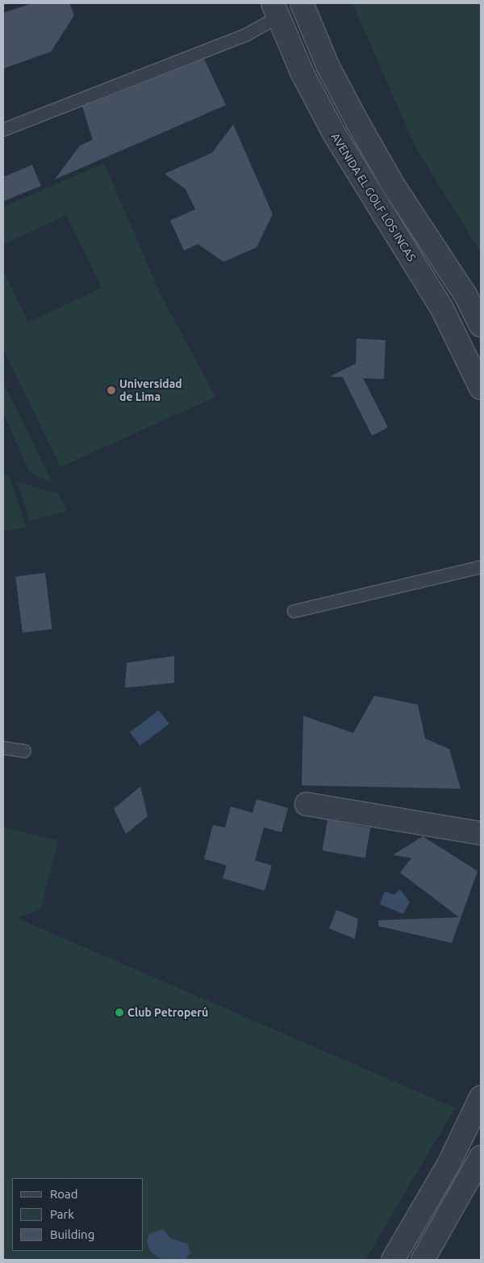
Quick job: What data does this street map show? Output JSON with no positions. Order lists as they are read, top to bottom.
{
  "streets": {
    "street": ["AVENIDA EL GOLF LOS INCAS"]
  },
  "places": ["Universidad de Lima", "Club Petroperú"],
  "legend": ["Road", "Park", "Building"]
}
